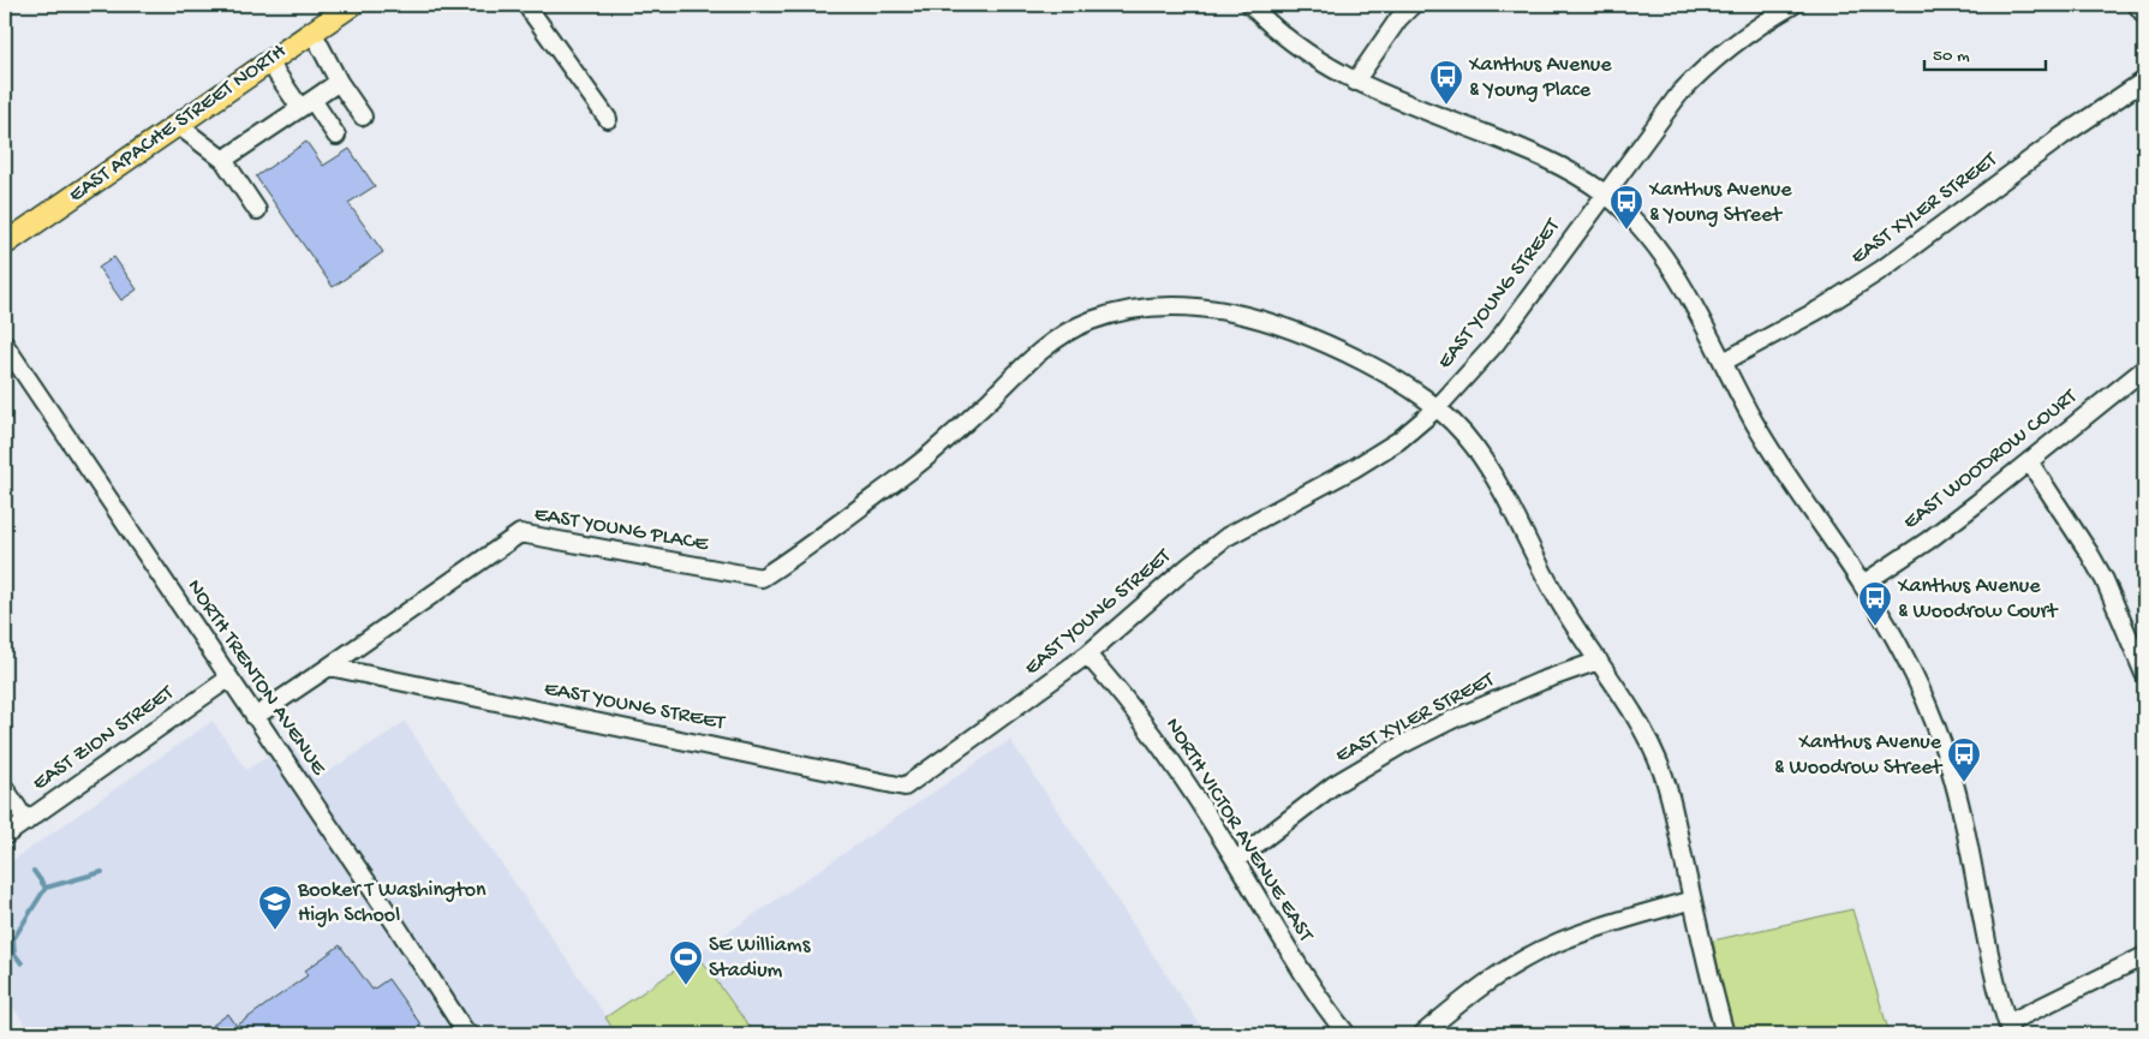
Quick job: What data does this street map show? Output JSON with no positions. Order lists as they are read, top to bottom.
{
  "streets": {
    "main road": ["EAST APACHE STREET NORTH"],
    "street": [
      "EAST XYLER STREET",
      "EAST YOUNG STREET",
      "EAST WOODROW COURT",
      "EAST YOUNG PLACE",
      "NORTH TRENTON AVENUE",
      "EAST ZION STREET",
      "NORTH VICTOR AVENUE EAST"
    ]
  },
  "crossings": [
    ["EAST XYLER STREET", "EAST YOUNG PLACE"],
    ["EAST XYLER STREET", "NORTH VICTOR AVENUE EAST"],
    ["EAST YOUNG STREET", "EAST YOUNG PLACE"],
    ["EAST YOUNG STREET", "NORTH VICTOR AVENUE EAST"],
    ["NORTH TRENTON AVENUE", "EAST ZION STREET"]
  ],
  "places": {
    "bus stop": [
      "Xanthus Avenue & Young Place",
      "Xanthus Avenue & Young Street",
      "Xanthus Avenue & Woodrow Court",
      "Xanthus Avenue & Woodrow Street"
    ],
    "school or university": ["Booker T Washington High School"],
    "sports": ["SE Williams Stadium"]
  },
  "scale_bar": "50 m"
}
